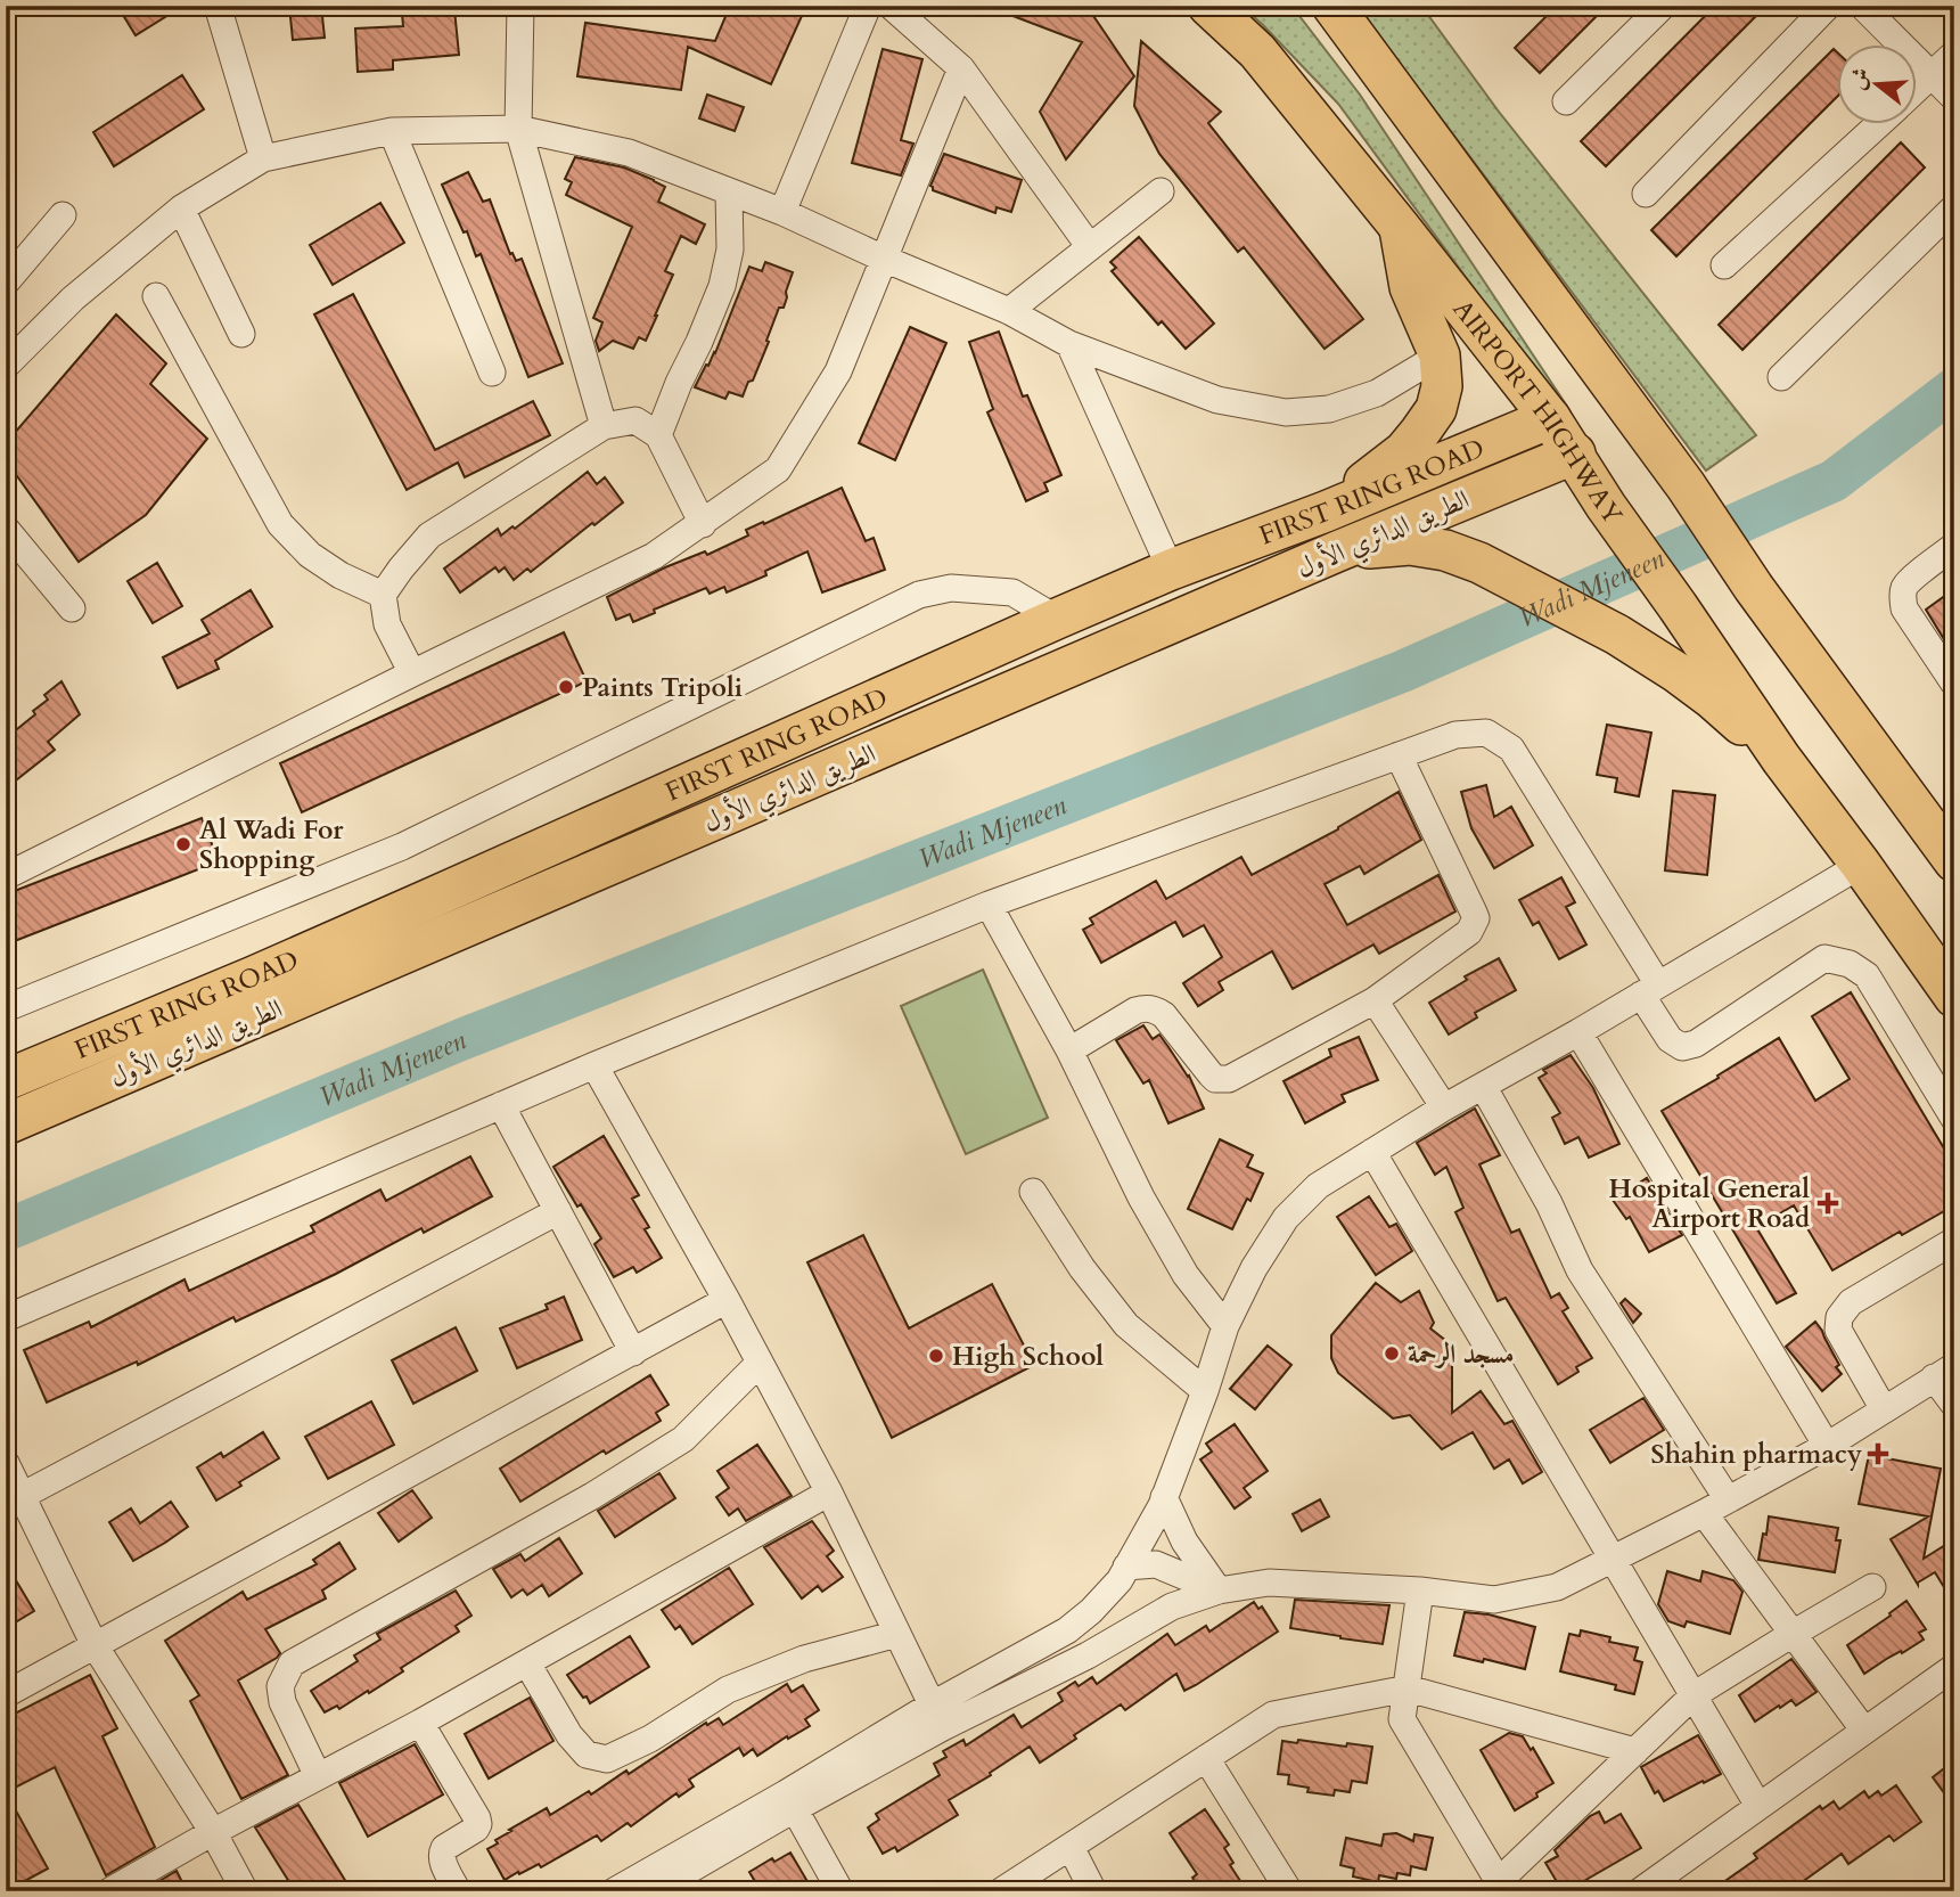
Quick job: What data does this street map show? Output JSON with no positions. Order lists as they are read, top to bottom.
{
  "streets": {
    "highway": ["AIRPORT HIGHWAY", "FIRST RING ROAD", "الطريق الدائري الأول"]
  },
  "crossings": [
    ["AIRPORT HIGHWAY", "FIRST RING ROAD"],
    ["AIRPORT HIGHWAY", "الطريق الدائري الأول"]
  ],
  "water": ["Wadi Mjeneen"],
  "places": {
    "other": [
      "Paints Tripoli",
      "Al Wadi For Shopping",
      "مسجد الرحمة",
      "High School"
    ],
    "health": ["Hospital General Airport Road", "Shahin pharmacy"]
  },
  "north": "left"
}
